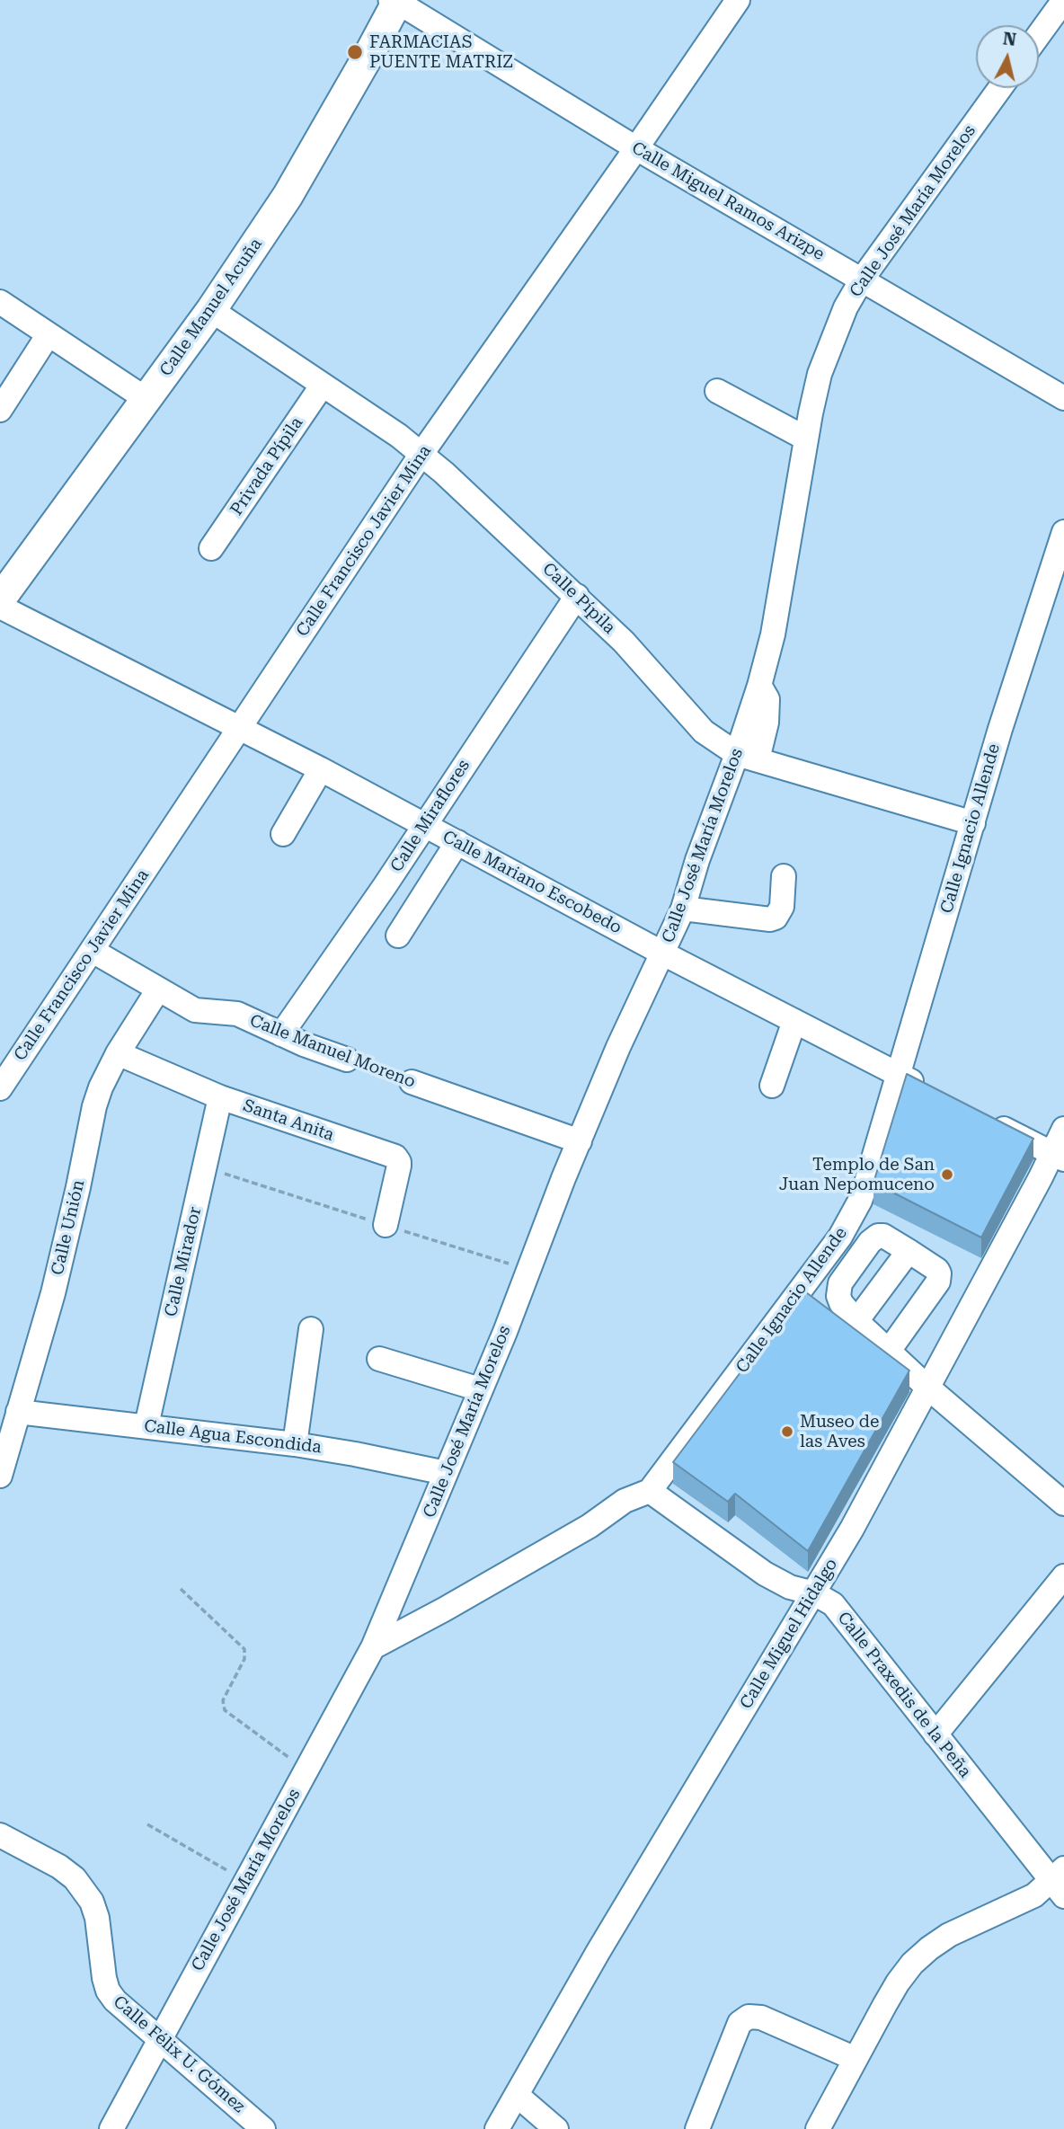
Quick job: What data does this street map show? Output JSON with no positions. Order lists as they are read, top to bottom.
{
  "streets": {
    "main road": ["Calle Manuel Acuña"],
    "street": [
      "Calle Miguel Ramos Arizpe",
      "Calle José María Morelos",
      "Privada Pípila",
      "Calle Francisco Javier Mina",
      "Calle Pípila",
      "Calle Miraflores",
      "Calle Ignacio Allende",
      "Calle Mariano Escobedo",
      "Calle Manuel Moreno",
      "Santa Anita",
      "Calle Unión",
      "Calle Mirador",
      "Calle Agua Escondida",
      "Calle Miguel Hidalgo",
      "Calle Praxedis de la Peña",
      "Calle Félix U. Gómez"
    ]
  },
  "crossings": [
    ["Calle Miguel Ramos Arizpe", "Calle José María Morelos"],
    ["Calle Miguel Ramos Arizpe", "Calle Manuel Acuña"],
    ["Calle Miguel Ramos Arizpe", "Calle Francisco Javier Mina"],
    ["Calle José María Morelos", "Calle Pípila"],
    ["Calle José María Morelos", "Calle Ignacio Allende"],
    ["Calle José María Morelos", "Calle Mariano Escobedo"],
    ["Calle José María Morelos", "Calle Manuel Moreno"],
    ["Calle José María Morelos", "Calle Agua Escondida"],
    ["Calle José María Morelos", "Calle Félix U. Gómez"],
    ["Calle Manuel Acuña", "Calle Pípila"],
    ["Privada Pípila", "Calle Pípila"],
    ["Calle Francisco Javier Mina", "Calle Pípila"],
    ["Calle Francisco Javier Mina", "Calle Mariano Escobedo"],
    ["Calle Francisco Javier Mina", "Calle Manuel Moreno"],
    ["Calle Pípila", "Calle Miraflores"],
    ["Calle Pípila", "Calle Ignacio Allende"],
    ["Calle Miraflores", "Calle Mariano Escobedo"],
    ["Calle Miraflores", "Calle Manuel Moreno"],
    ["Calle Ignacio Allende", "Calle Mariano Escobedo"],
    ["Calle Ignacio Allende", "Calle Praxedis de la Peña"],
    ["Calle Manuel Moreno", "Calle Unión"],
    ["Santa Anita", "Calle Unión"],
    ["Santa Anita", "Calle Mirador"],
    ["Calle Unión", "Calle Agua Escondida"],
    ["Calle Mirador", "Calle Agua Escondida"],
    ["Calle Miguel Hidalgo", "Calle Praxedis de la Peña"]
  ],
  "places": ["FARMACIAS PUENTE MATRIZ", "Templo de San Juan Nepomuceno", "Museo de las Aves"],
  "north": "top"
}
